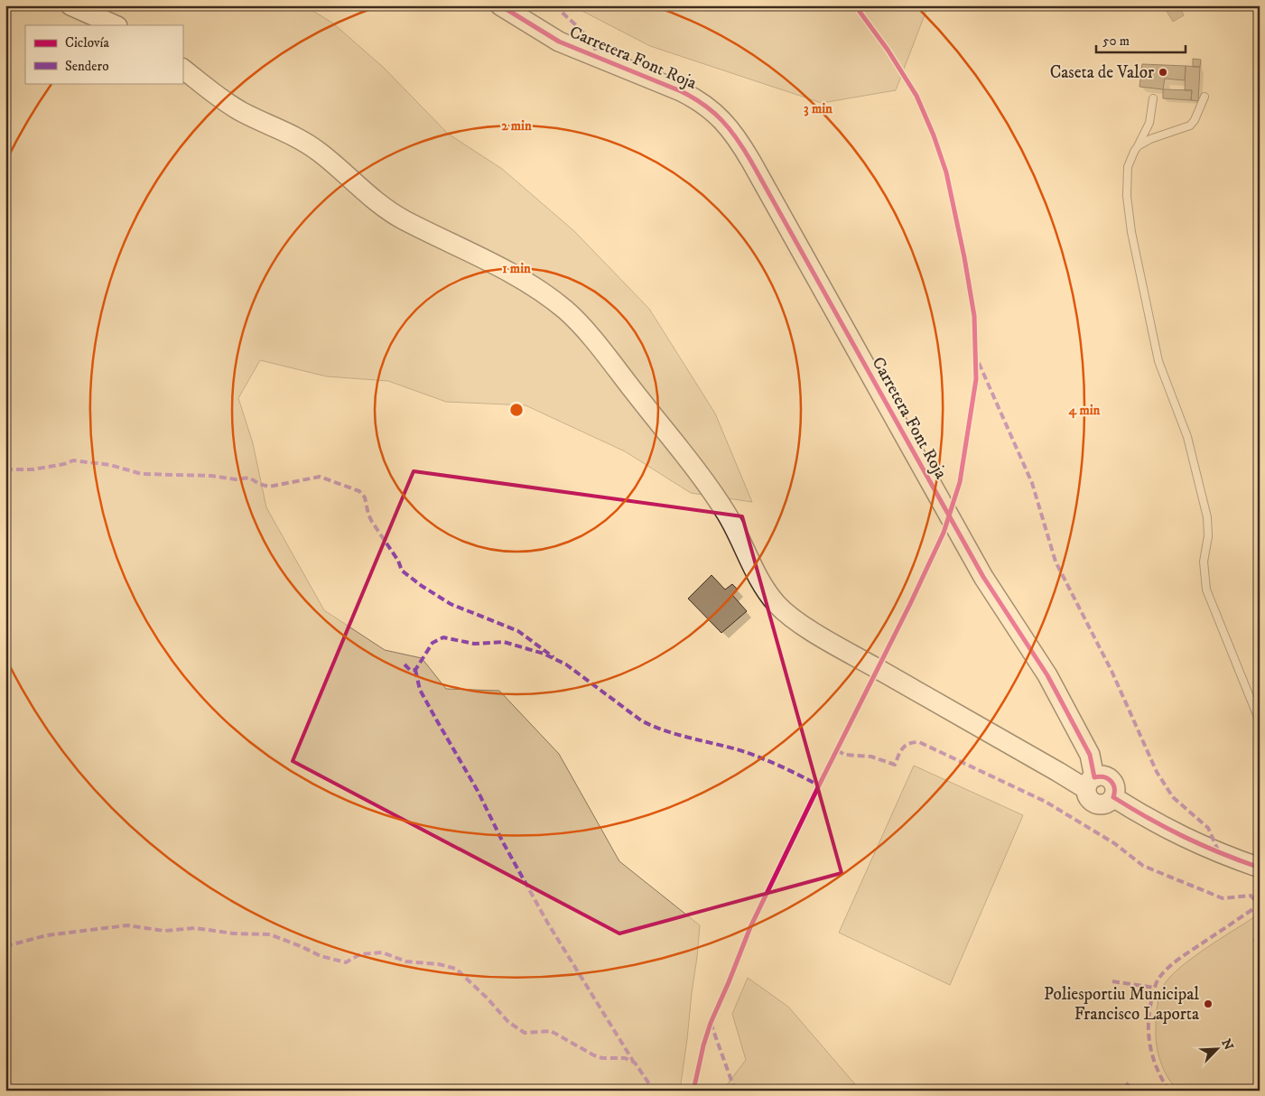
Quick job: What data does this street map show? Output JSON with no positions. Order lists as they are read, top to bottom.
{
  "streets": {
    "street": ["Carretera Font Roja"]
  },
  "places": ["Caseta de Valor", "Poliesportiu Municipal Francisco Laporta"],
  "legend": ["Ciclovía", "Sendero"],
  "scale_bar": "50 m",
  "north": "top right",
  "rings": [
    "3 min",
    "2 min",
    "1 min",
    "4 min"
  ]
}
